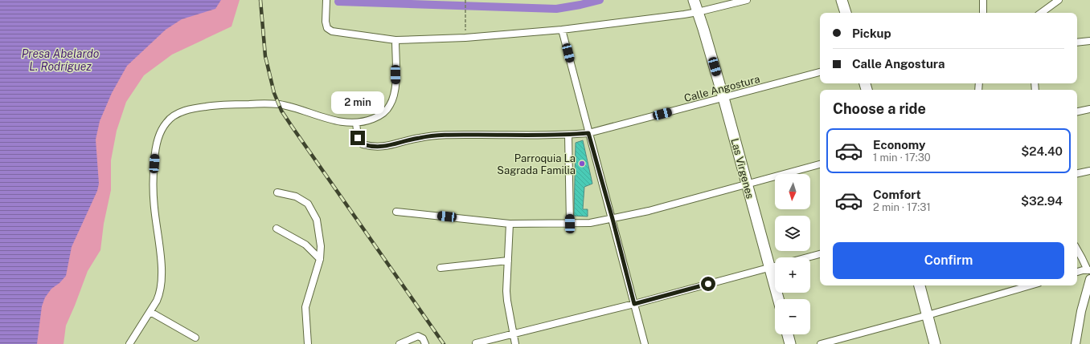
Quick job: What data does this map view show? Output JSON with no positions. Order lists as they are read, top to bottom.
{
  "streets": {
    "highway": ["Las Virgenes"],
    "street": ["Calle Angostura"]
  },
  "crossings": [
    ["Calle Angostura", "Las Virgenes"]
  ],
  "water": ["Presa Abelardo L. Rodríguez"],
  "places": ["Parroquia La Sagrada Familia"],
  "north": "bottom",
  "page": {
    "banner": ["Pickup", "Calle Angostura"],
    "heading": "Choose a ride",
    "bubble": "2 min",
    "list": [
      {
        "name": "Economy",
        "note": "1 min · 17:30",
        "value": "$24.40"
      },
      {
        "name": "Comfort",
        "note": "2 min · 17:31",
        "value": "$32.94"
      }
    ],
    "map_buttons": ["+", "−"],
    "buttons": "Confirm"
  }
}
